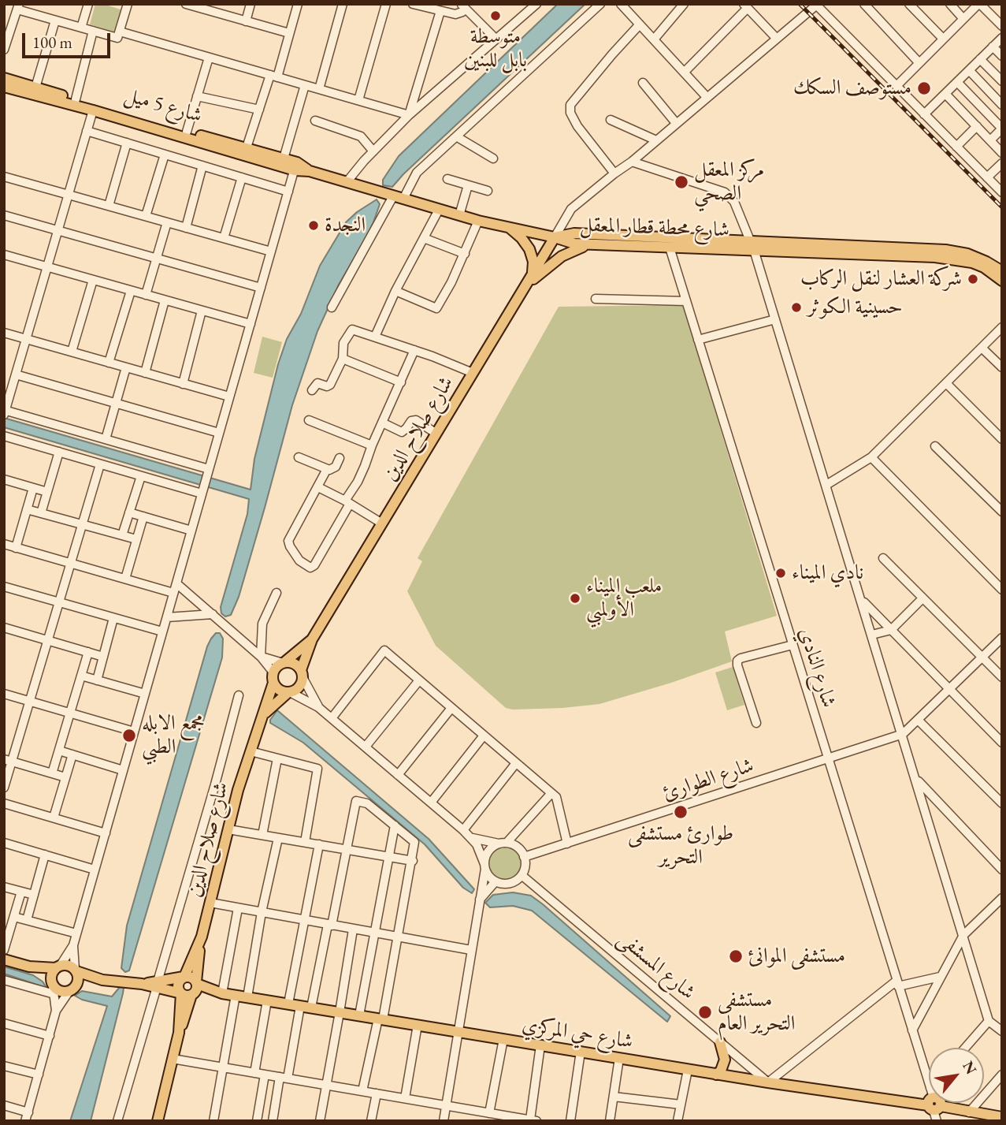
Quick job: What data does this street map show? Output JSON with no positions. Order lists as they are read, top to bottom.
{
  "streets": {
    "main road": [
      "شارع 5 ميل",
      "شارع محطة قطار المعقل",
      "شارع صلاح الدين",
      "شارع حي المركزي"
    ],
    "street": ["شارع النادي", "شارع الطوارئ", "شارع المسشفى"]
  },
  "crossings": [
    ["شارع 5 ميل", "شارع محطة قطار المعقل"],
    ["شارع 5 ميل", "شارع صلاح الدين"],
    ["شارع محطة قطار المعقل", "شارع صلاح الدين"],
    ["شارع محطة قطار المعقل", "شارع النادي"],
    ["شارع صلاح الدين", "شارع حي المركزي"],
    ["شارع النادي", "شارع الطوارئ"],
    ["شارع النادي", "شارع حي المركزي"],
    ["شارع الطوارئ", "شارع المسشفى"],
    ["شارع المسشفى", "شارع حي المركزي"]
  ],
  "places": [
    "متوسطة بابل للبنين",
    "مستوصف السكك",
    "مركز المعقل الصحي",
    "النجدة",
    "شركة العشار لنقل الركاب",
    "حسينية الكوثر",
    "نادي الميناء",
    "ملعب الميناء الأولمبي",
    "مجمع الابله الطبي",
    "طوارئ مستشفى التحرير",
    "مستشفى الموانئ",
    "مستشفى التحرير العام"
  ],
  "scale_bar": "100 m",
  "north": "top right"
}
